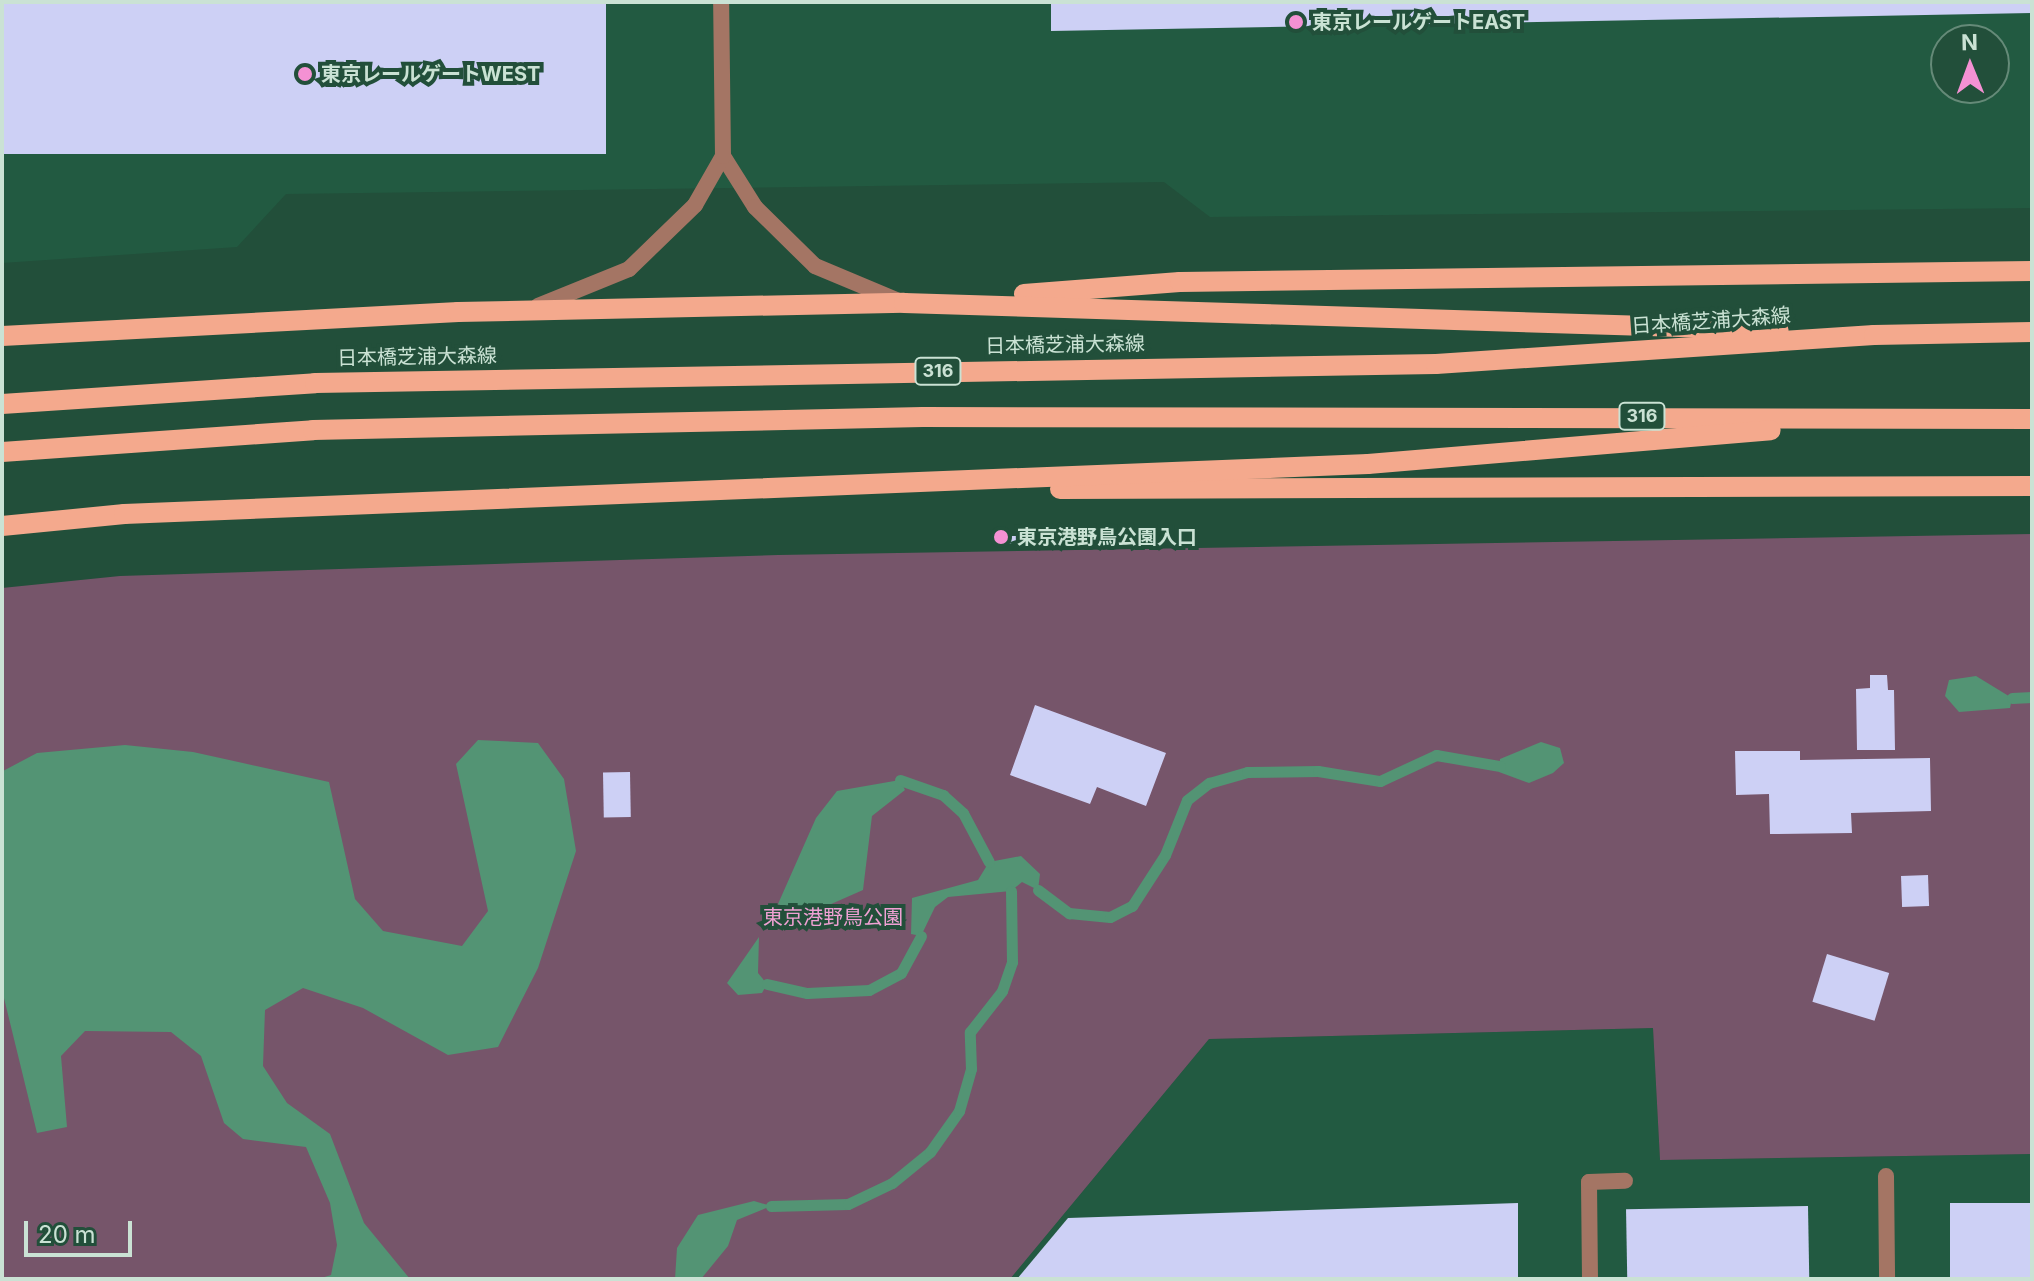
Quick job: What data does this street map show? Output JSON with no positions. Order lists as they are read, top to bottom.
{
  "streets": {
    "main road": ["日本橋芝浦大森線", "316"]
  },
  "crossings": [
    ["日本橋芝浦大森線", "316"]
  ],
  "parks": ["東京港野鳥公園"],
  "places": ["東京レールゲートEAST", "東京レールゲートWEST", "東京港野鳥公園入口"],
  "scale_bar": "20 m",
  "north": "top"
}
